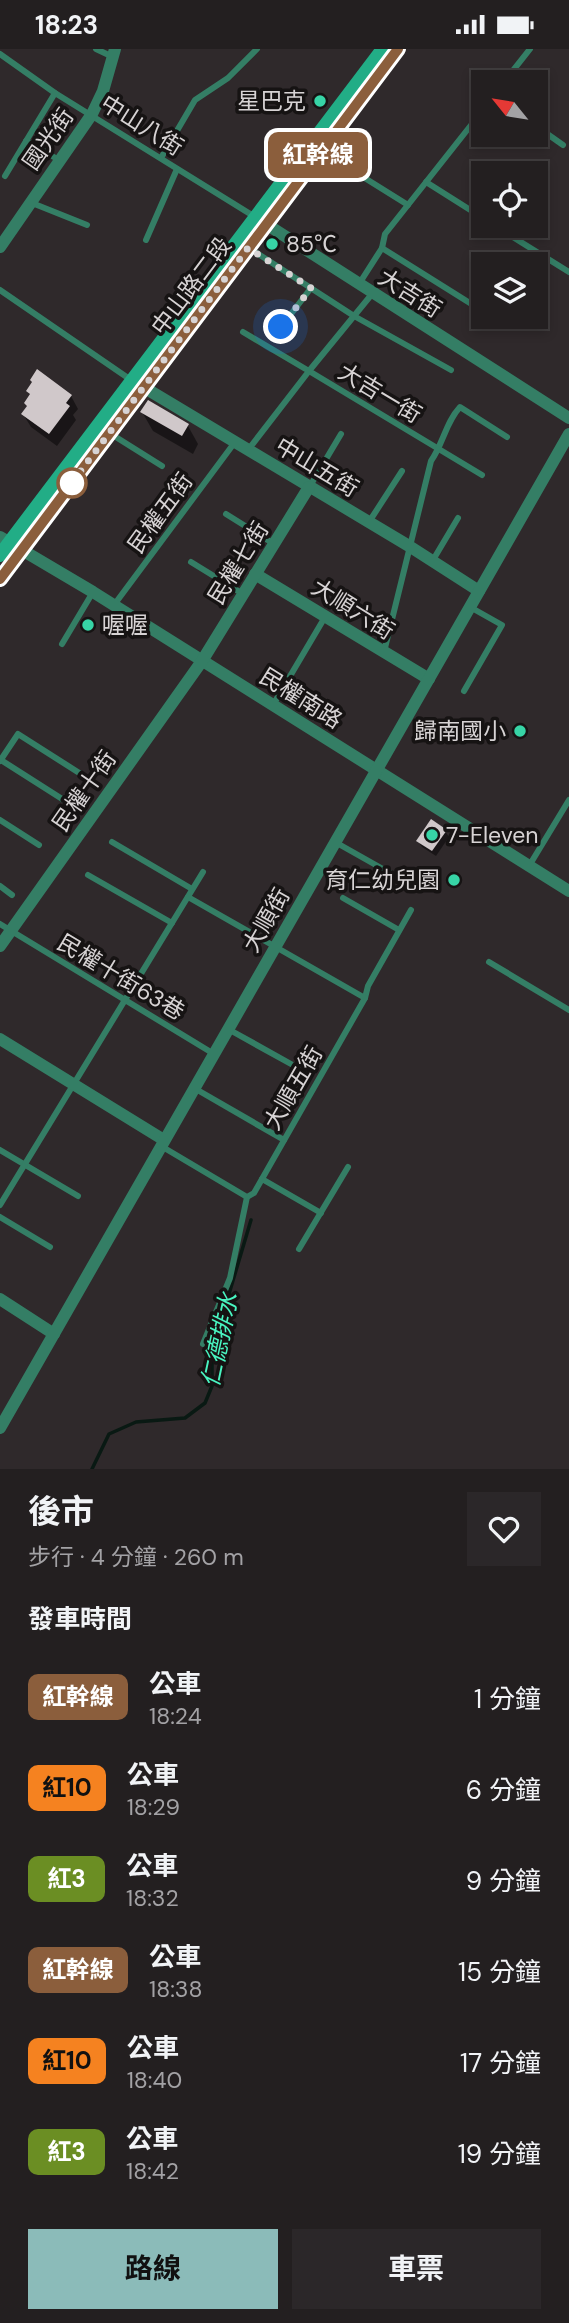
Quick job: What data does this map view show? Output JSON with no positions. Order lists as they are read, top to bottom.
{
  "streets": {
    "main road": ["中山路二段"],
    "street": [
      "國光街",
      "大吉街",
      "中山五街",
      "民權七街",
      "大順六街",
      "民權南路",
      "民權十街",
      "大順街"
    ],
    "lane": [
      "中山八街",
      "大吉一街",
      "民權五街",
      "民權十街63巷",
      "大順五街"
    ]
  },
  "crossings": [
    ["中山八街", "國光街"],
    ["中山八街", "中山路二段"],
    ["中山八街", "大吉街"],
    ["中山路二段", "大吉街"],
    ["中山路二段", "中山五街"],
    ["中山路二段", "民權南路"],
    ["大吉街", "大吉一街"],
    ["中山五街", "民權五街"],
    ["中山五街", "民權七街"],
    ["中山五街", "大順街"],
    ["民權五街", "民權南路"],
    ["民權七街", "大順六街"],
    ["民權七街", "民權南路"],
    ["民權七街", "民權十街"],
    ["大順六街", "大順街"],
    ["民權南路", "民權十街"],
    ["民權南路", "大順街"],
    ["民權十街", "民權十街63巷"],
    ["大順街", "民權十街63巷"]
  ],
  "water": ["仁德排水"],
  "places": [
    "星巴克",
    "85℃",
    "喔喔",
    "歸南國小",
    "7-Eleven",
    "育仁幼兒園"
  ],
  "lines": ["bus line 紅幹線"],
  "north": "top left",
  "page": {
    "status": "18:23",
    "on_map": "紅幹線",
    "heading": [
      ["後市", "步行 · 4 分鐘 · 260 m"],
      "發車時間"
    ],
    "list": [
      {
        "mark": "紅幹線",
        "name": "公車",
        "note": "18:24",
        "value": "1 分鐘"
      },
      {
        "mark": "紅10",
        "name": "公車",
        "note": "18:29",
        "value": "6 分鐘"
      },
      {
        "mark": "紅3",
        "name": "公車",
        "note": "18:32",
        "value": "9 分鐘"
      },
      {
        "mark": "紅幹線",
        "name": "公車",
        "note": "18:38",
        "value": "15 分鐘"
      },
      {
        "mark": "紅10",
        "name": "公車",
        "note": "18:40",
        "value": "17 分鐘"
      },
      {
        "mark": "紅3",
        "name": "公車",
        "note": "18:42",
        "value": "19 分鐘"
      }
    ],
    "buttons": ["路線", "車票"]
  }
}
